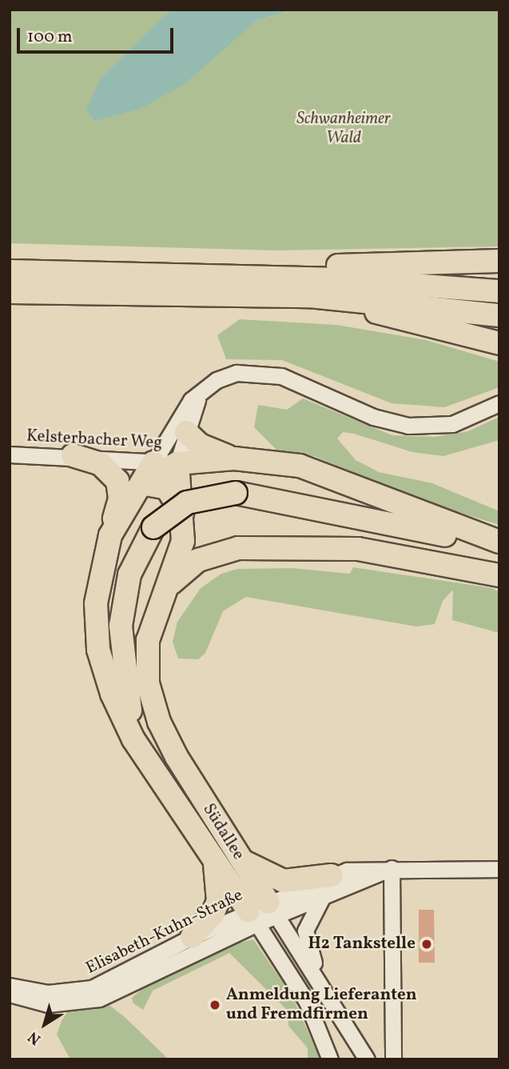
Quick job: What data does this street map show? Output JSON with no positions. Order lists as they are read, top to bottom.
{
  "streets": {
    "highway": ["Südallee"],
    "street": ["Kelsterbacher Weg", "Elisabeth-Kuhn-Straße"]
  },
  "crossings": [
    ["Südallee", "Elisabeth-Kuhn-Straße"]
  ],
  "parks": ["Schwanheimer Wald"],
  "places": ["H2 Tankstelle", "Anmeldung Lieferanten und Fremdfirmen"],
  "scale_bar": "100 m",
  "north": "bottom left"
}
